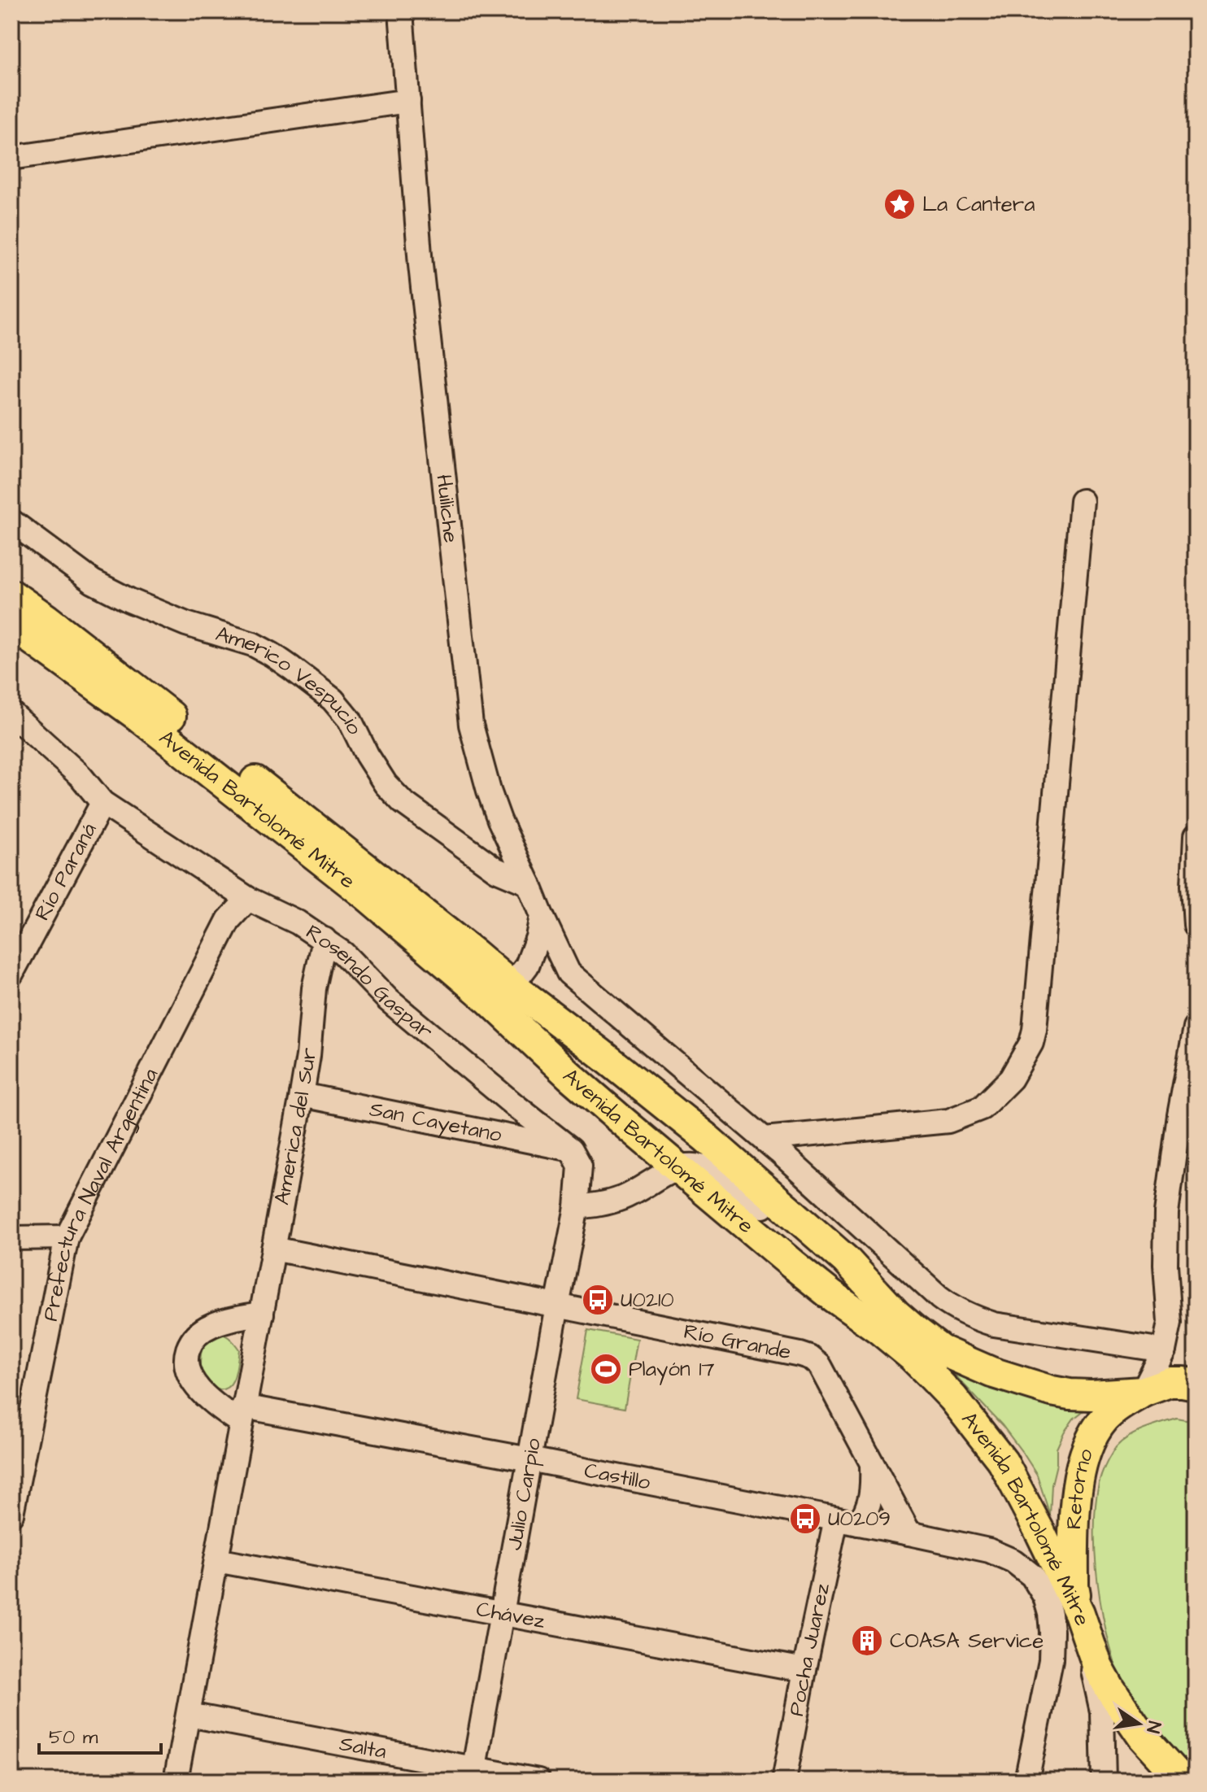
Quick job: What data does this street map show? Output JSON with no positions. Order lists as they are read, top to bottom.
{
  "streets": {
    "main road": ["Avenida Bartolomé Mitre", "Retorno"],
    "street": [
      "Huiliche",
      "Americo Vespucio",
      "Río Paraná",
      "Rosendo Gaspar",
      "San Cayetano",
      "America del Sur",
      "Prefectura Naval Argentina",
      "Río Grande",
      "Castillo",
      "Julio Carpio",
      "Chávez",
      "Pocha Juarez",
      "Salta"
    ]
  },
  "crossings": [
    ["Huiliche", "Americo Vespucio"],
    ["Avenida Bartolomé Mitre", "Retorno"],
    ["Río Paraná", "Rosendo Gaspar"],
    ["Rosendo Gaspar", "San Cayetano"],
    ["Rosendo Gaspar", "America del Sur"],
    ["Rosendo Gaspar", "Prefectura Naval Argentina"],
    ["San Cayetano", "America del Sur"],
    ["America del Sur", "Río Grande"],
    ["America del Sur", "Castillo"],
    ["America del Sur", "Chávez"],
    ["America del Sur", "Salta"],
    ["Río Grande", "Castillo"],
    ["Río Grande", "Julio Carpio"],
    ["Río Grande", "Pocha Juarez"],
    ["Castillo", "Julio Carpio"],
    ["Castillo", "Pocha Juarez"],
    ["Julio Carpio", "Chávez"],
    ["Julio Carpio", "Salta"],
    ["Chávez", "Pocha Juarez"]
  ],
  "places": {
    "place": ["La Cantera"],
    "bus stop": ["U0210", "U0209"],
    "sports": ["Playón 17"],
    "building": ["COASA Service"]
  },
  "scale_bar": "50 m",
  "north": "right"
}
